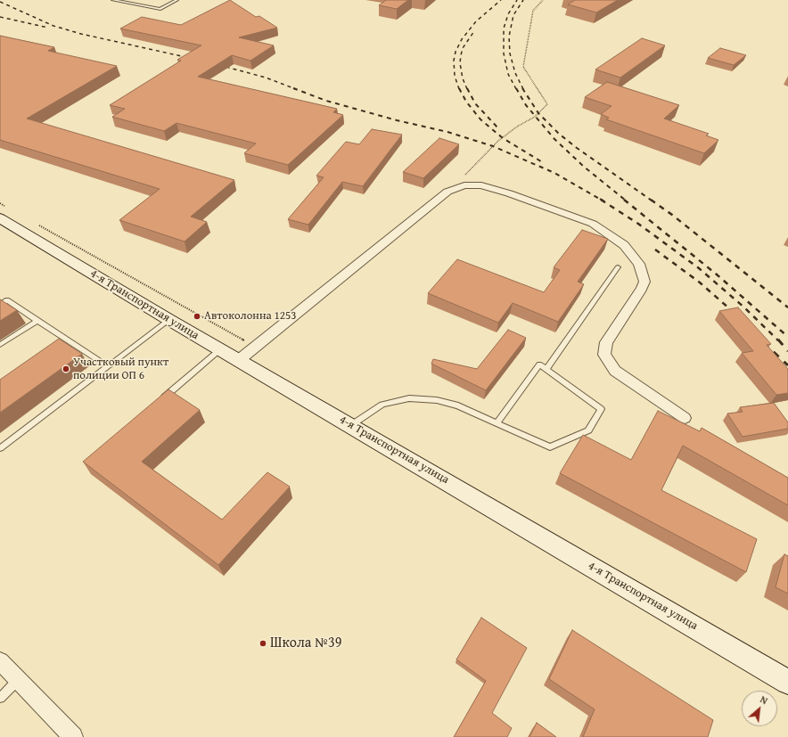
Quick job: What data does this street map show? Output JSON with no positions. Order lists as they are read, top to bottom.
{
  "streets": {
    "main road": ["4-я Транспортная улица"]
  },
  "places": ["Автоколонна 1253", "Участковый пункт полиции ОП 6", "Школа №39"],
  "north": "top right"
}
